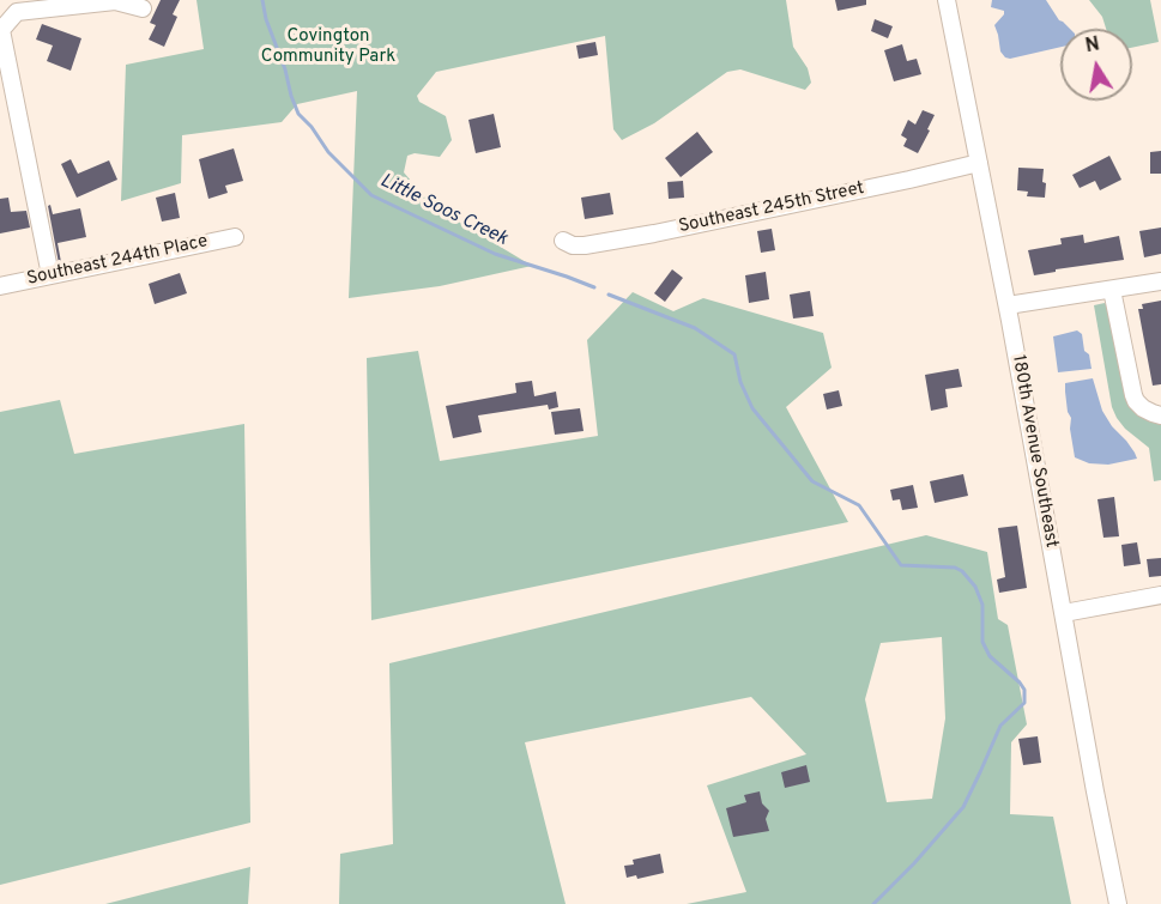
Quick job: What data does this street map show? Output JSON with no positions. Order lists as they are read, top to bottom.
{
  "streets": {
    "street": ["Southeast 245th Street", "Southeast 244th Place", "180th Avenue Southeast"]
  },
  "crossings": [
    ["Southeast 245th Street", "180th Avenue Southeast"]
  ],
  "water": ["Little Soos Creek"],
  "parks": ["Covington Community Park"],
  "north": "top"
}
